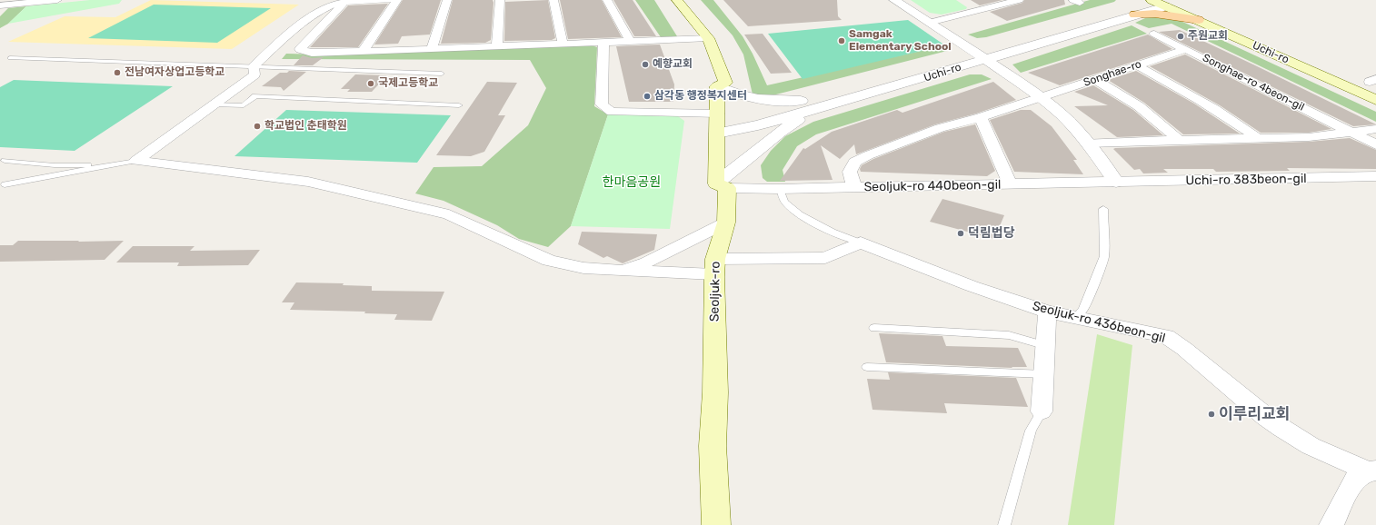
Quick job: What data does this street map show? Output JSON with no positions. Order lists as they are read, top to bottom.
{
  "streets": {
    "main road": ["Uchi-ro", "Seoljuk-ro"],
    "street": [
      "Songhae-ro",
      "Songhae-ro 4beon-gil",
      "Uchi-ro 383beon-gil",
      "Seoljuk-ro 440beon-gil",
      "Seoljuk-ro 436beon-gil"
    ]
  },
  "crossings": [
    ["Uchi-ro", "Seoljuk-ro"],
    ["Songhae-ro", "Songhae-ro 4beon-gil"],
    ["Songhae-ro", "Seoljuk-ro 440beon-gil"],
    ["Uchi-ro 383beon-gil", "Seoljuk-ro 440beon-gil"],
    ["Seoljuk-ro 440beon-gil", "Seoljuk-ro"]
  ],
  "parks": ["한마음공원"],
  "places": [
    "주원교회",
    "Samgak Elementary School",
    "예향교회",
    "전남여자상업고등학교",
    "국제고등학교",
    "삼각동 행정복지센터",
    "학교법인 춘태학원",
    "덕림법당",
    "이루리교회"
  ]
}
